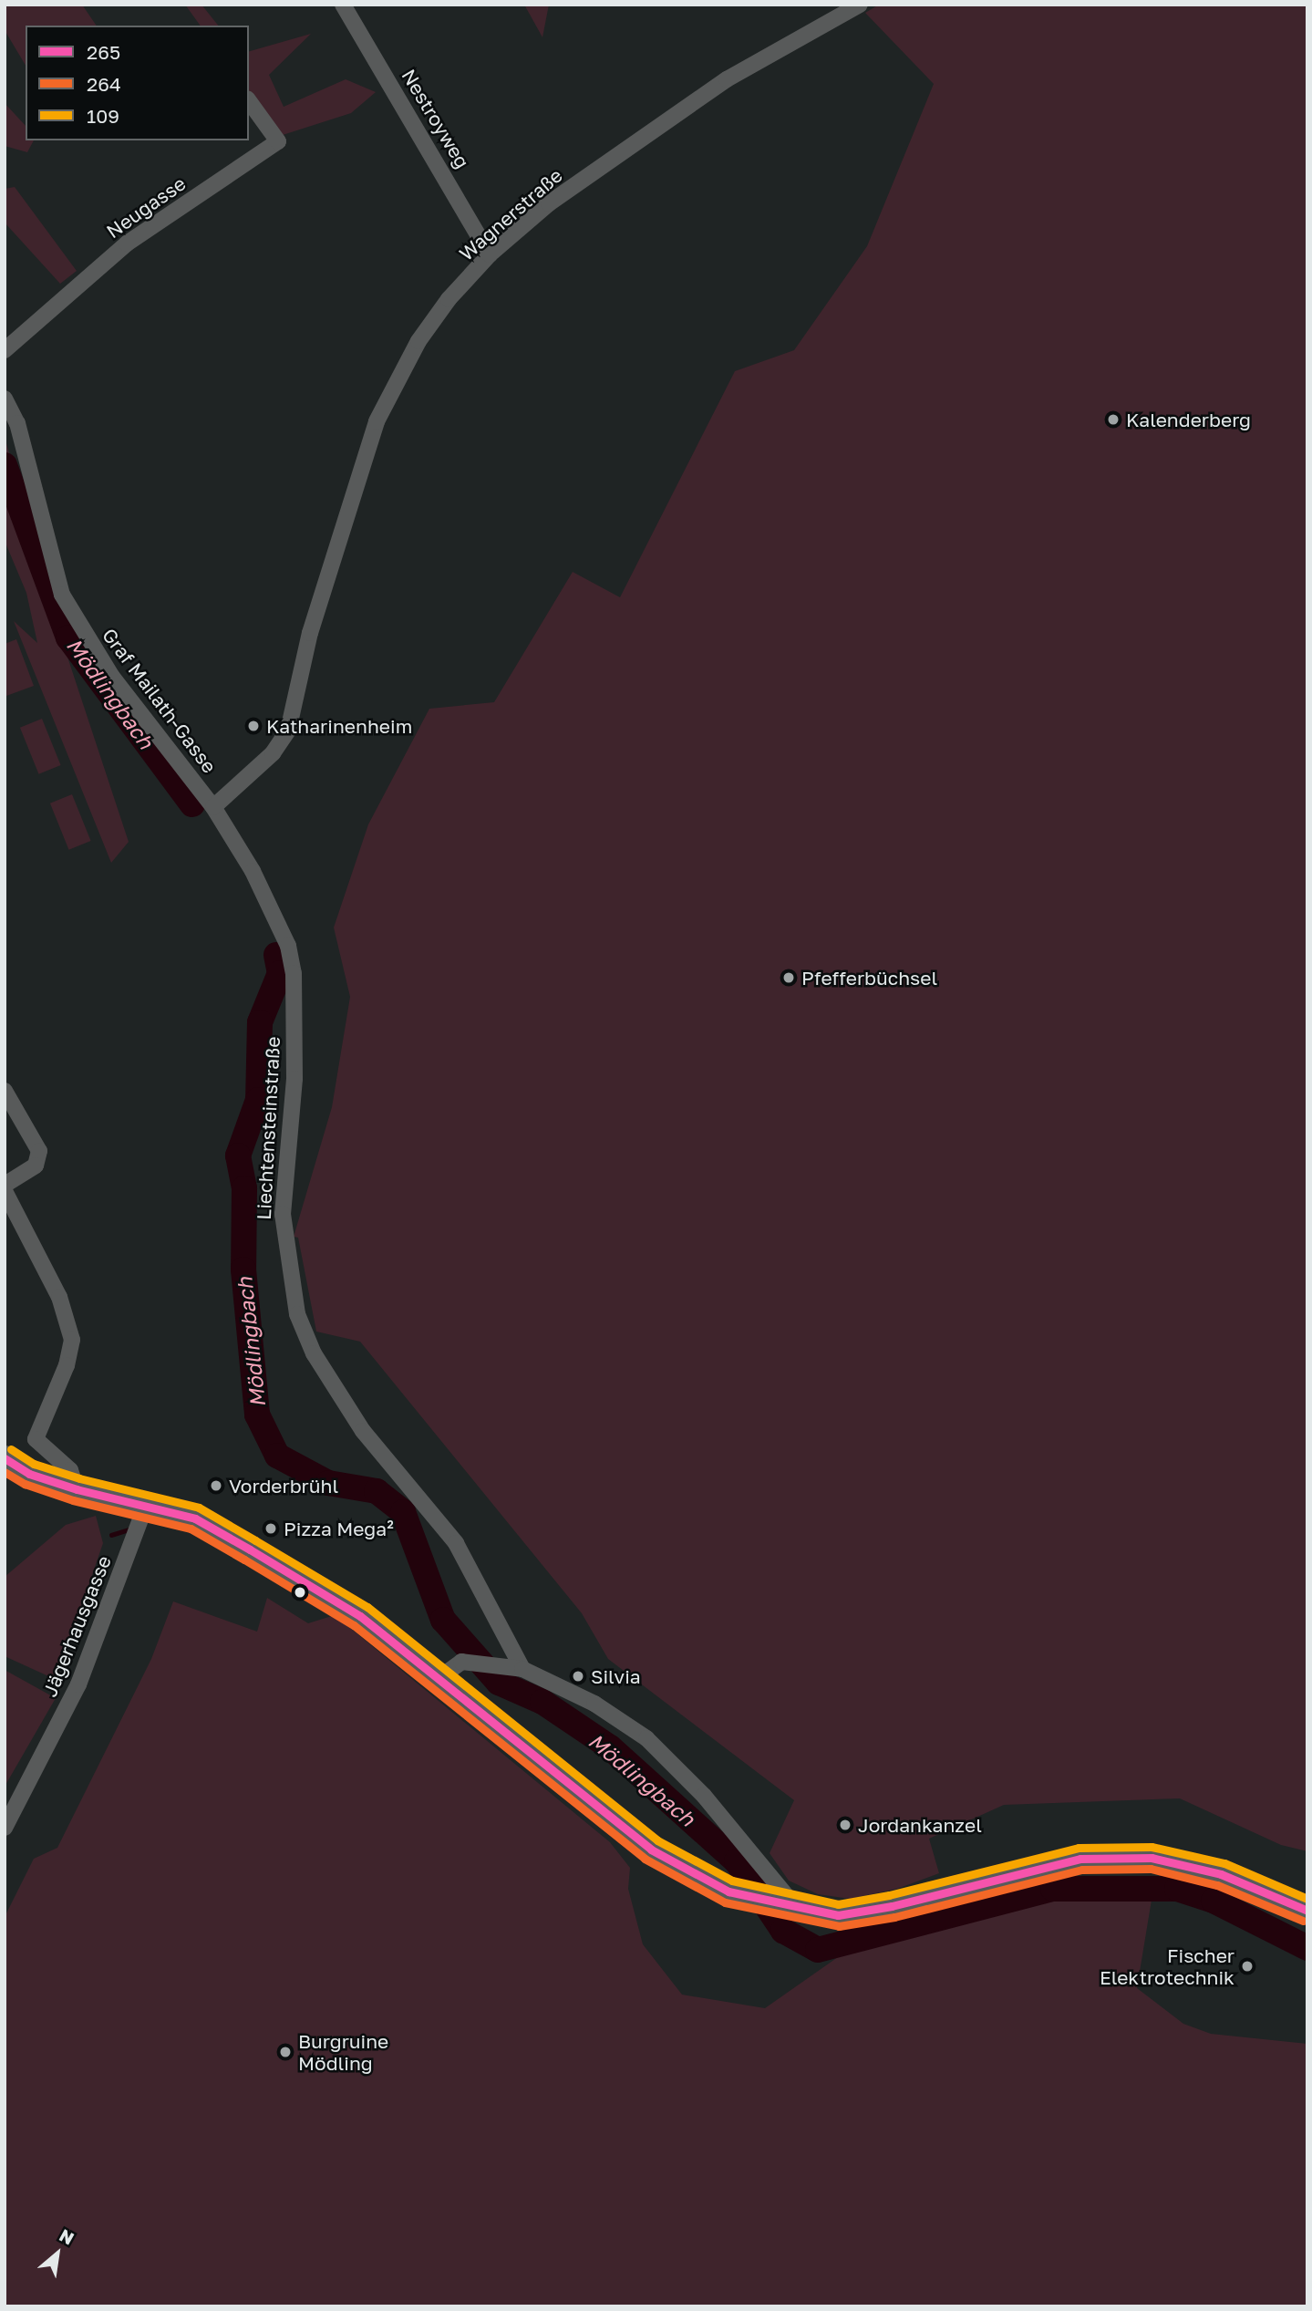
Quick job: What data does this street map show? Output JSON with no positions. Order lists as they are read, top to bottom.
{
  "streets": {
    "street": [
      "Nestroyweg",
      "Neugasse",
      "Wagnerstraße",
      "Graf Mailath-Gasse",
      "Liechtensteinstraße",
      "Jägerhausgasse"
    ]
  },
  "crossings": [
    ["Nestroyweg", "Wagnerstraße"],
    ["Wagnerstraße", "Graf Mailath-Gasse"],
    ["Wagnerstraße", "Liechtensteinstraße"],
    ["Graf Mailath-Gasse", "Liechtensteinstraße"]
  ],
  "water": ["Mödlingbach"],
  "places": [
    "Kalenderberg",
    "Katharinenheim",
    "Pfefferbüchsel",
    "Vorderbrühl",
    "Pizza Mega²",
    "Silvia",
    "Jordankanzel",
    "Fischer Elektrotechnik",
    "Burgruine Mödling"
  ],
  "lines": ["transit line 109", "transit line 265", "transit line 264"],
  "legend": ["265", "264", "109"],
  "north": "top right"
}
